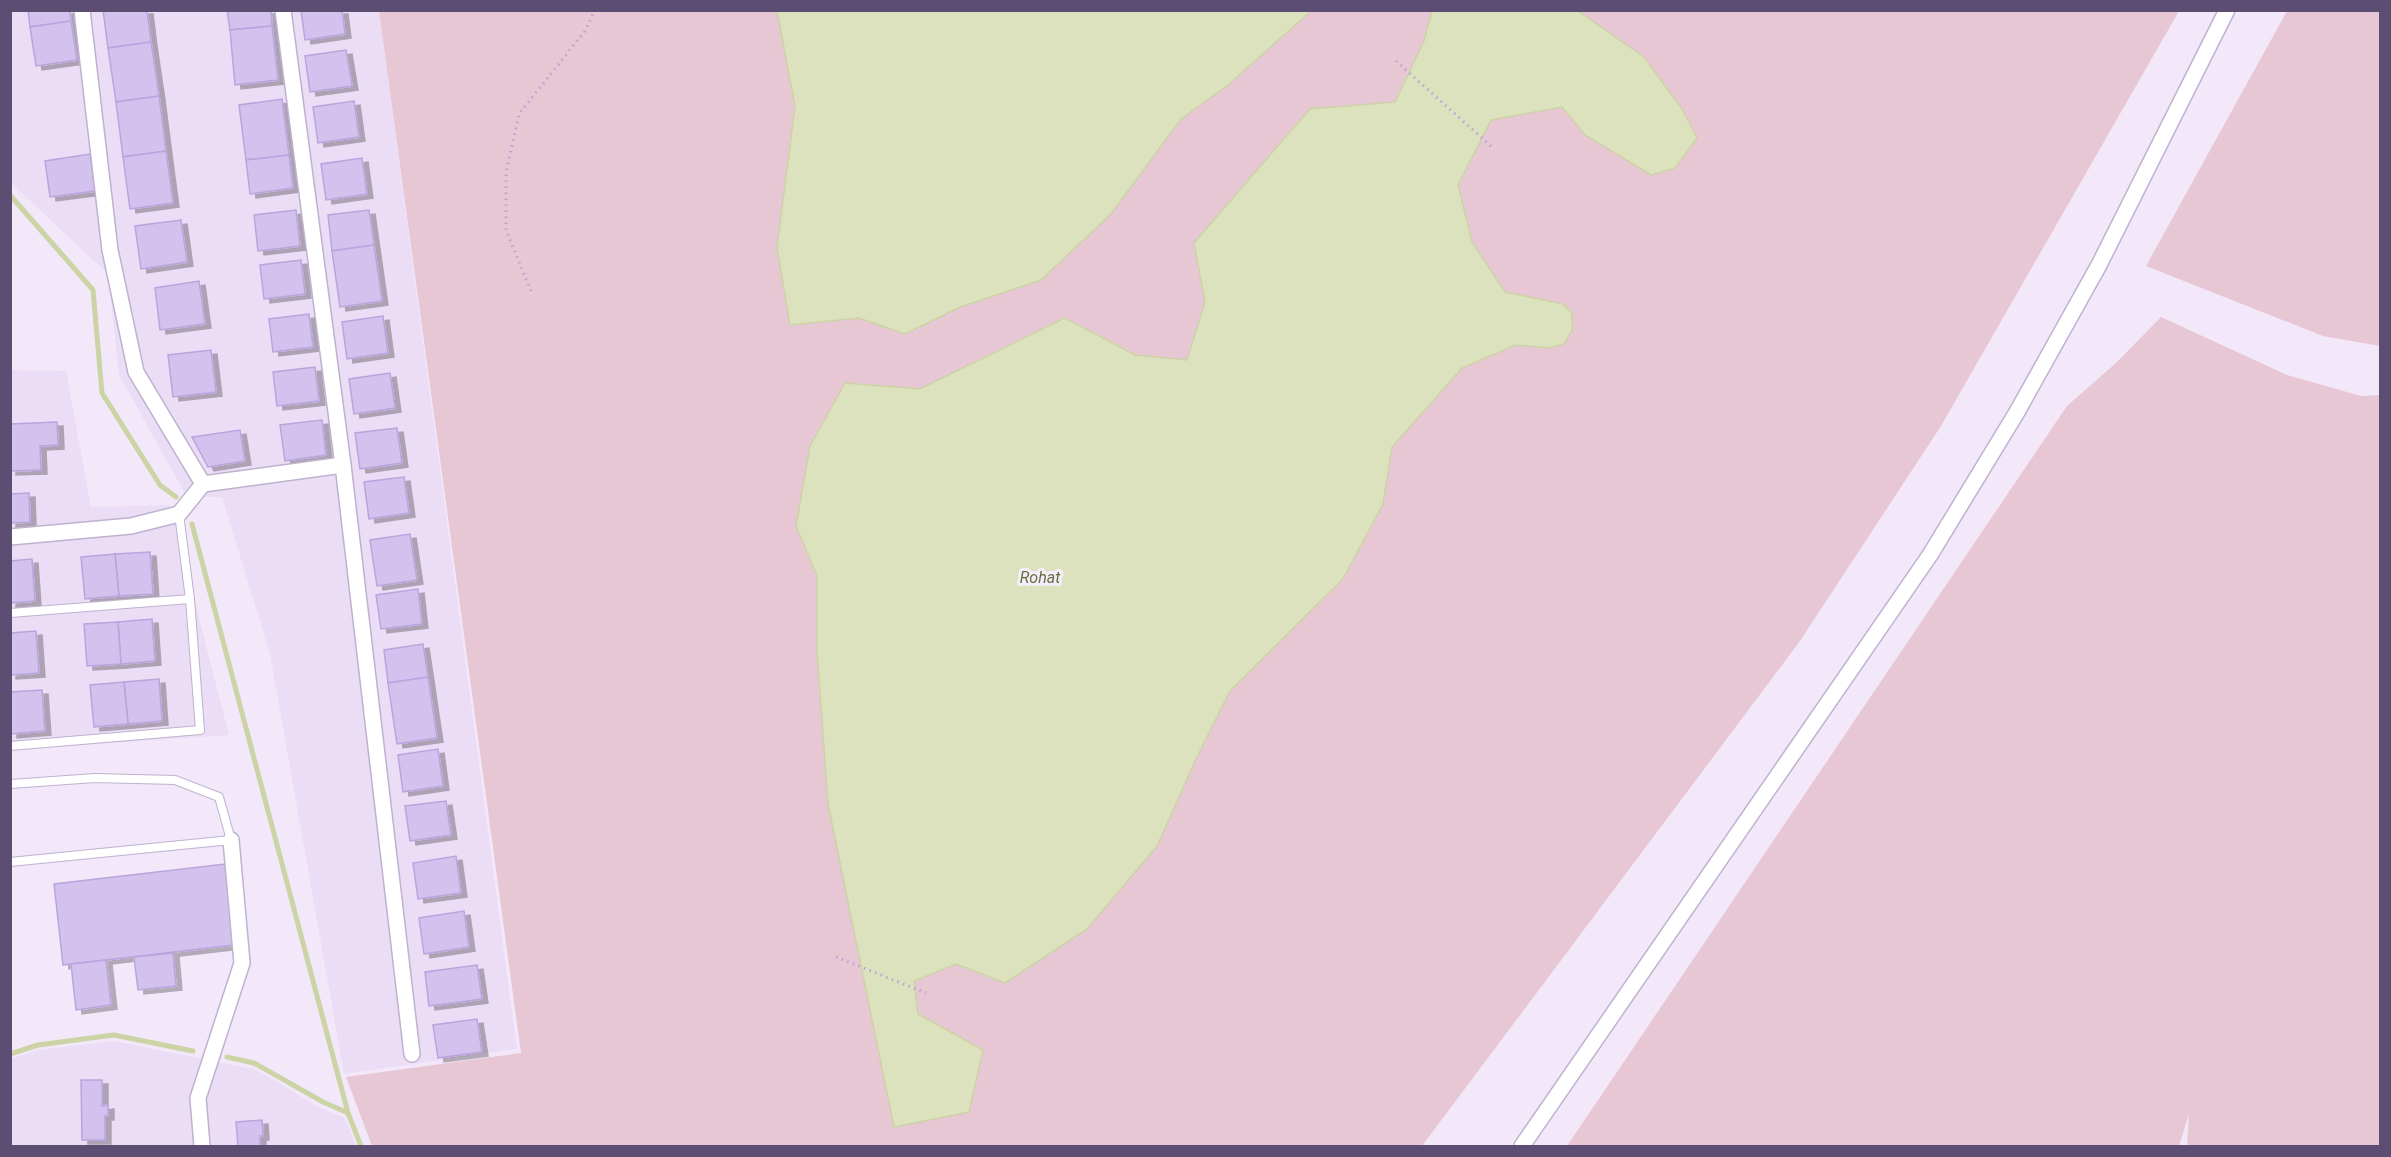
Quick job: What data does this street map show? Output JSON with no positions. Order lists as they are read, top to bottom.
{
  "water": ["Rohat"]
}
